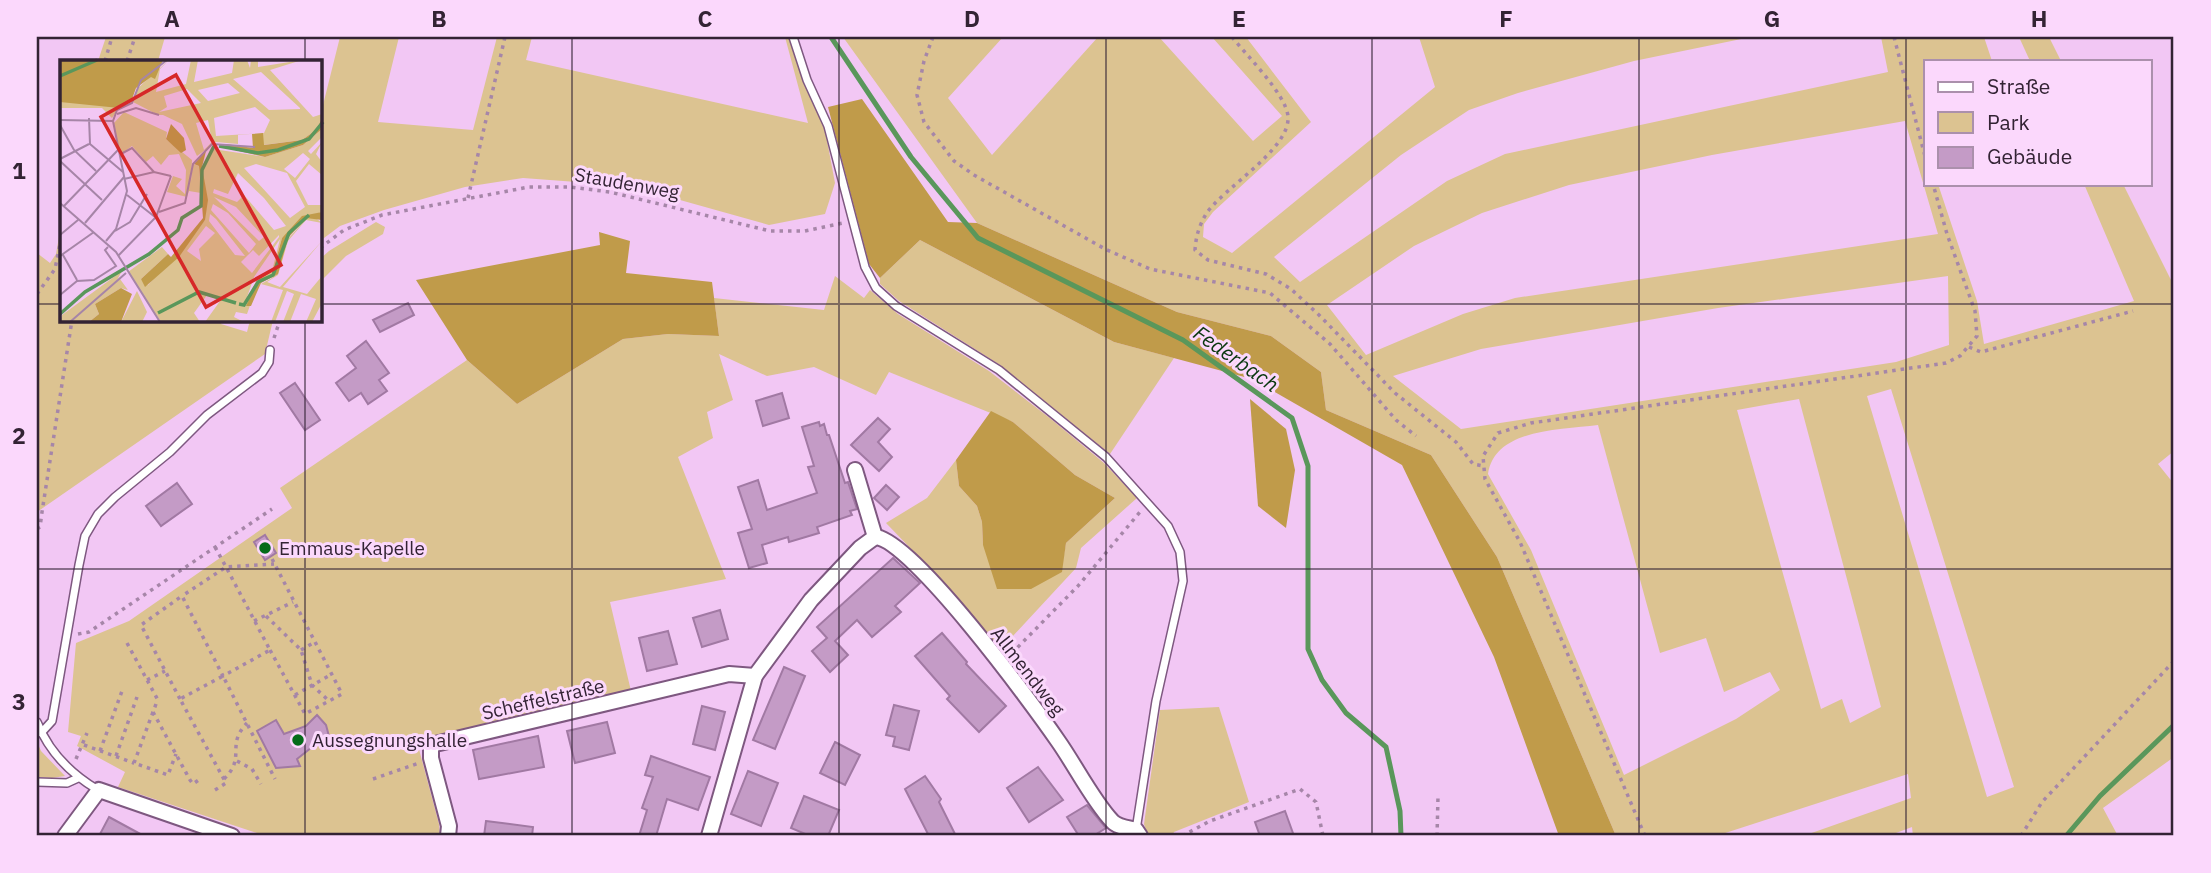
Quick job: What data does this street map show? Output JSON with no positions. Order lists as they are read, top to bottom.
{
  "streets": {
    "street": ["Allmendweg", "Scheffelstraße"],
    "path": ["Staudenweg"]
  },
  "water": ["Federbach"],
  "places": ["Emmaus-Kapelle", "Aussegnungshalle"],
  "legend": ["Straße", "Park", "Gebäude"],
  "grid": {
    "columns": [
      "A",
      "B",
      "C",
      "D",
      "E",
      "F",
      "G",
      "H"
    ],
    "rows": ["1", "2", "3"]
  }
}
